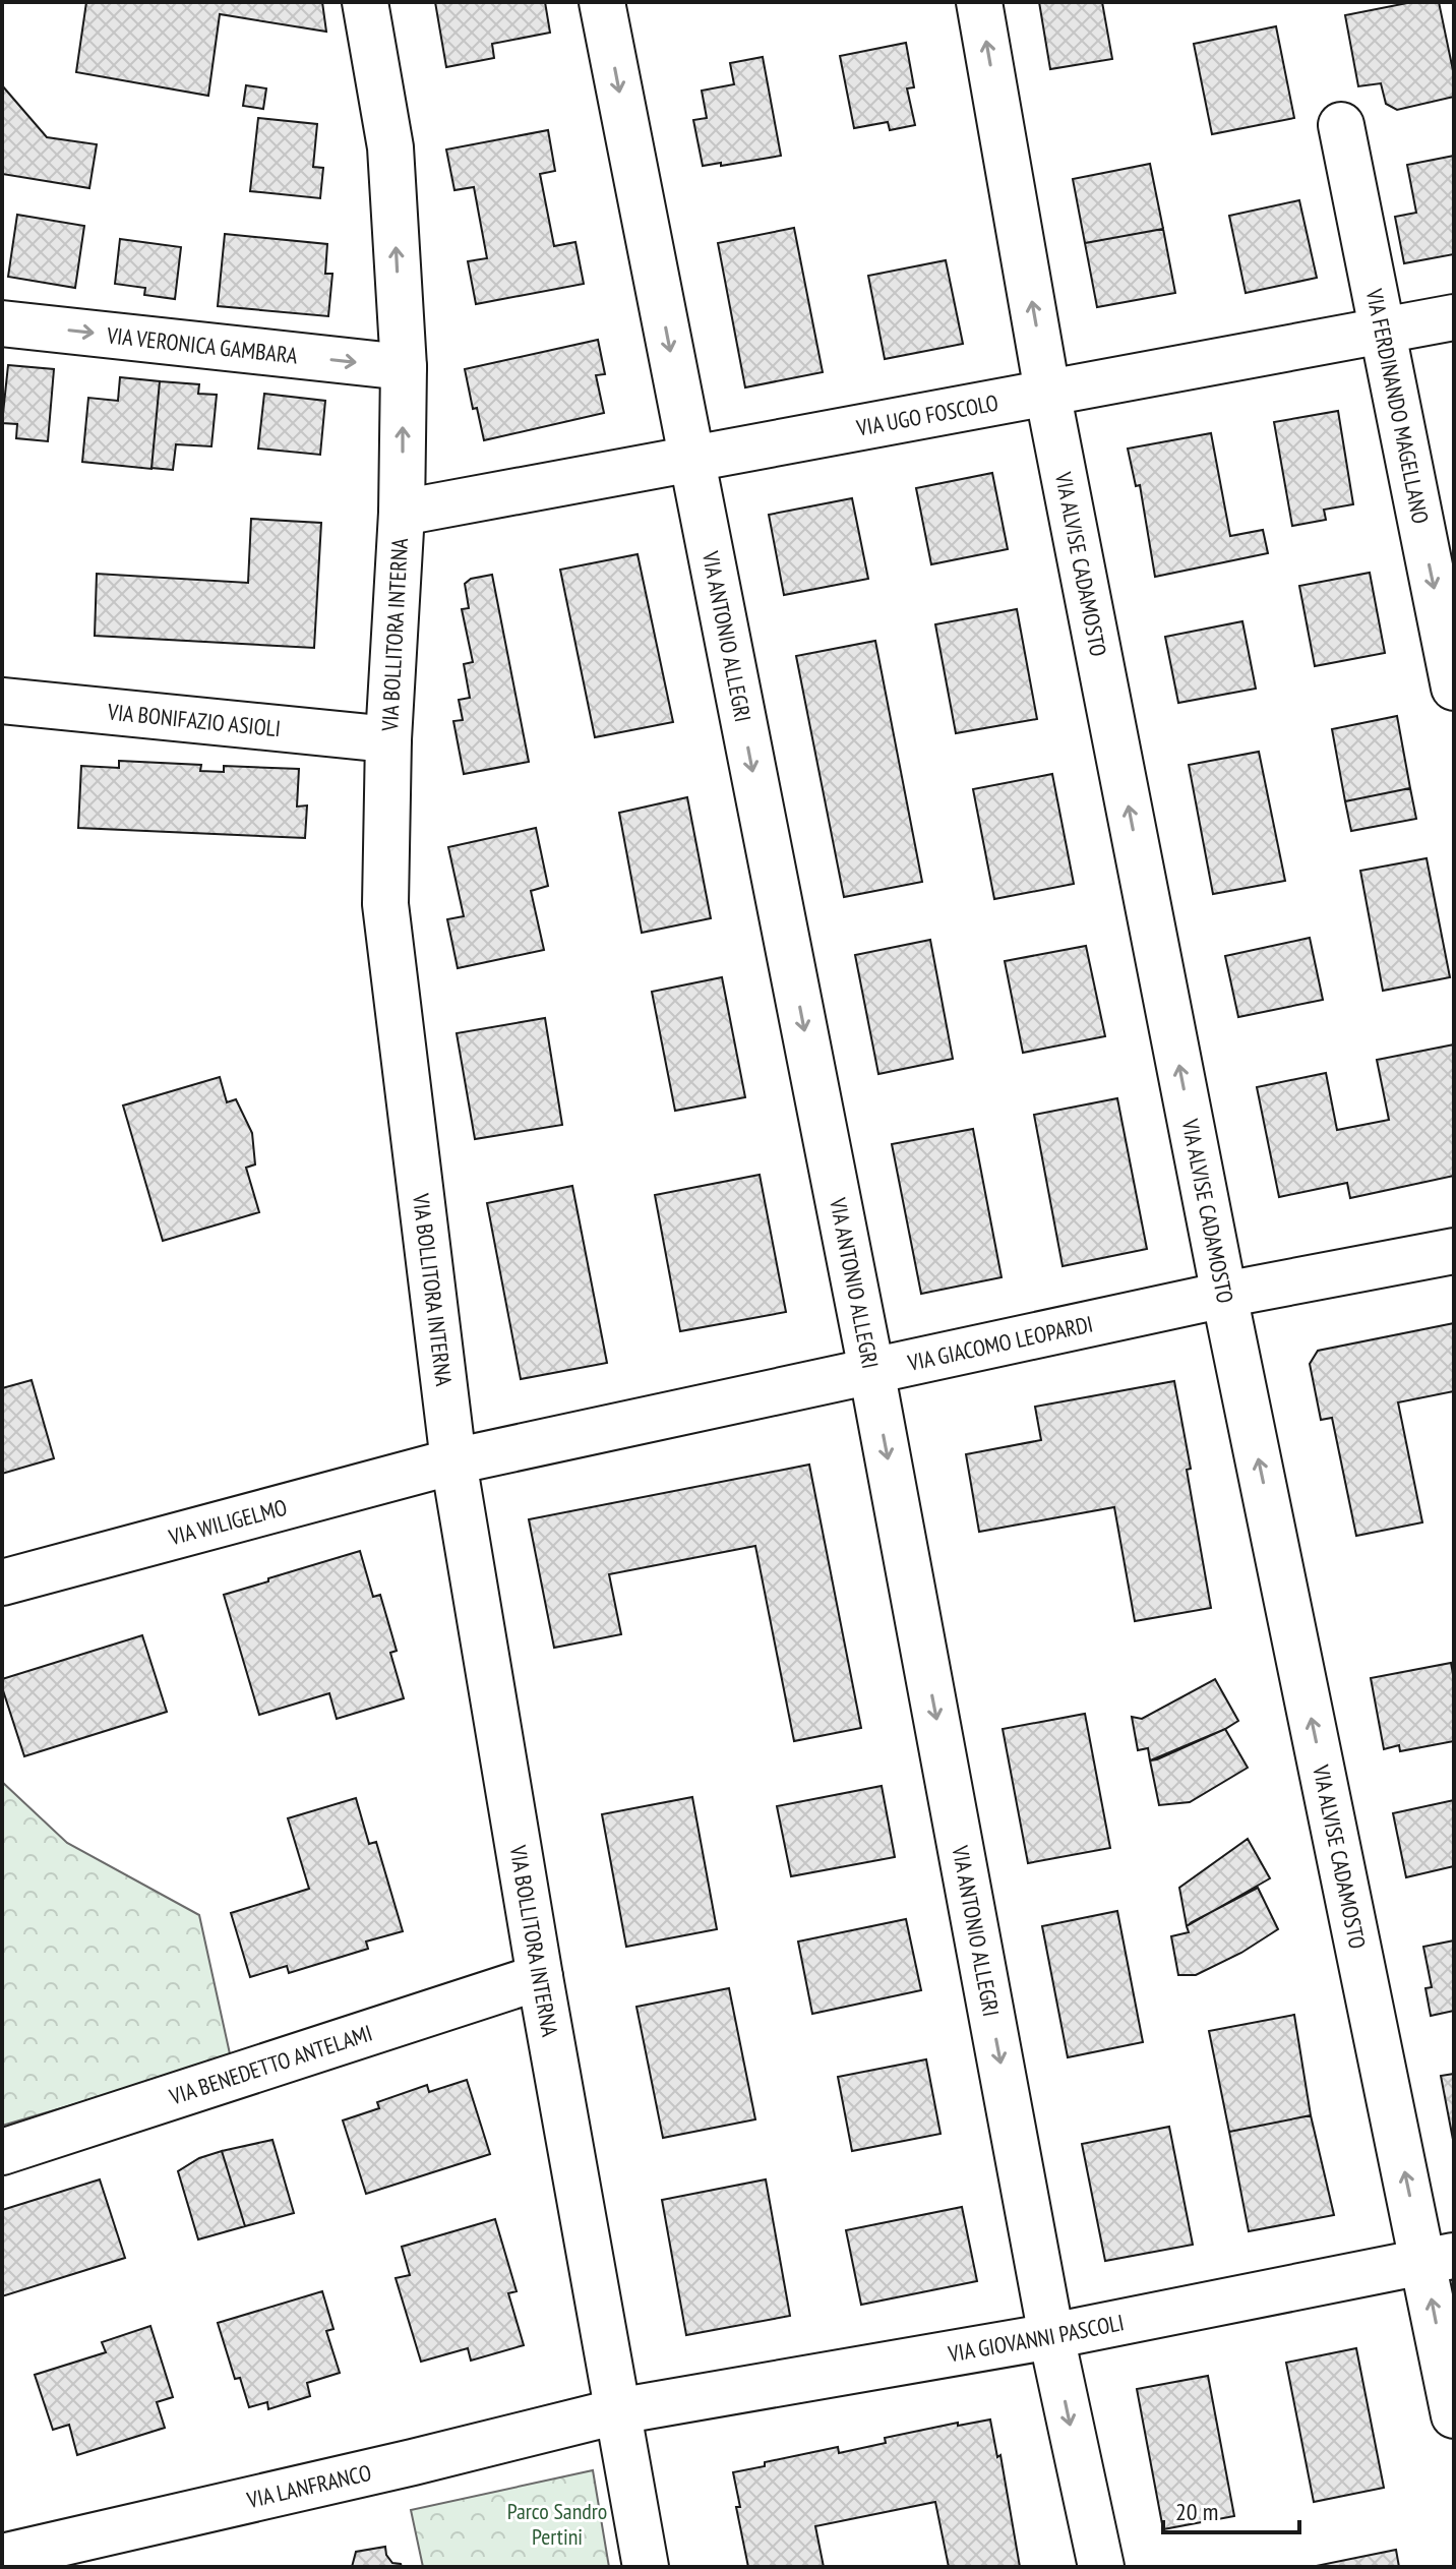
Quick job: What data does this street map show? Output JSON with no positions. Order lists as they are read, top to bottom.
{
  "streets": {
    "street": [
      "VIA VERONICA GAMBARA",
      "VIA FERDINANDO MAGELLANO",
      "VIA UGO FOSCOLO",
      "VIA ALVISE CADAMOSTO",
      "VIA BOLLITORA INTERNA",
      "VIA ANTONIO ALLEGRI",
      "VIA BONIFAZIO ASIOLI",
      "VIA GIACOMO LEOPARDI",
      "VIA WILIGELMO",
      "VIA BENEDETTO ANTELAMI",
      "VIA GIOVANNI PASCOLI",
      "VIA LANFRANCO"
    ]
  },
  "crossings": [
    ["VIA VERONICA GAMBARA", "VIA BOLLITORA INTERNA"],
    ["VIA FERDINANDO MAGELLANO", "VIA UGO FOSCOLO"],
    ["VIA UGO FOSCOLO", "VIA ALVISE CADAMOSTO"],
    ["VIA UGO FOSCOLO", "VIA BOLLITORA INTERNA"],
    ["VIA UGO FOSCOLO", "VIA ANTONIO ALLEGRI"],
    ["VIA ALVISE CADAMOSTO", "VIA GIACOMO LEOPARDI"],
    ["VIA ALVISE CADAMOSTO", "VIA GIOVANNI PASCOLI"],
    ["VIA BOLLITORA INTERNA", "VIA BONIFAZIO ASIOLI"],
    ["VIA BOLLITORA INTERNA", "VIA GIACOMO LEOPARDI"],
    ["VIA BOLLITORA INTERNA", "VIA WILIGELMO"],
    ["VIA BOLLITORA INTERNA", "VIA BENEDETTO ANTELAMI"],
    ["VIA BOLLITORA INTERNA", "VIA GIOVANNI PASCOLI"],
    ["VIA BOLLITORA INTERNA", "VIA LANFRANCO"],
    ["VIA ANTONIO ALLEGRI", "VIA GIACOMO LEOPARDI"],
    ["VIA ANTONIO ALLEGRI", "VIA GIOVANNI PASCOLI"],
    ["VIA GIACOMO LEOPARDI", "VIA WILIGELMO"],
    ["VIA GIOVANNI PASCOLI", "VIA LANFRANCO"]
  ],
  "one_way": [
    "VIA VERONICA GAMBARA",
    "VIA FERDINANDO MAGELLANO",
    "VIA ALVISE CADAMOSTO",
    "VIA ANTONIO ALLEGRI"
  ],
  "parks": ["Parco Sandro Pertini"],
  "scale_bar": "20 m"
}
